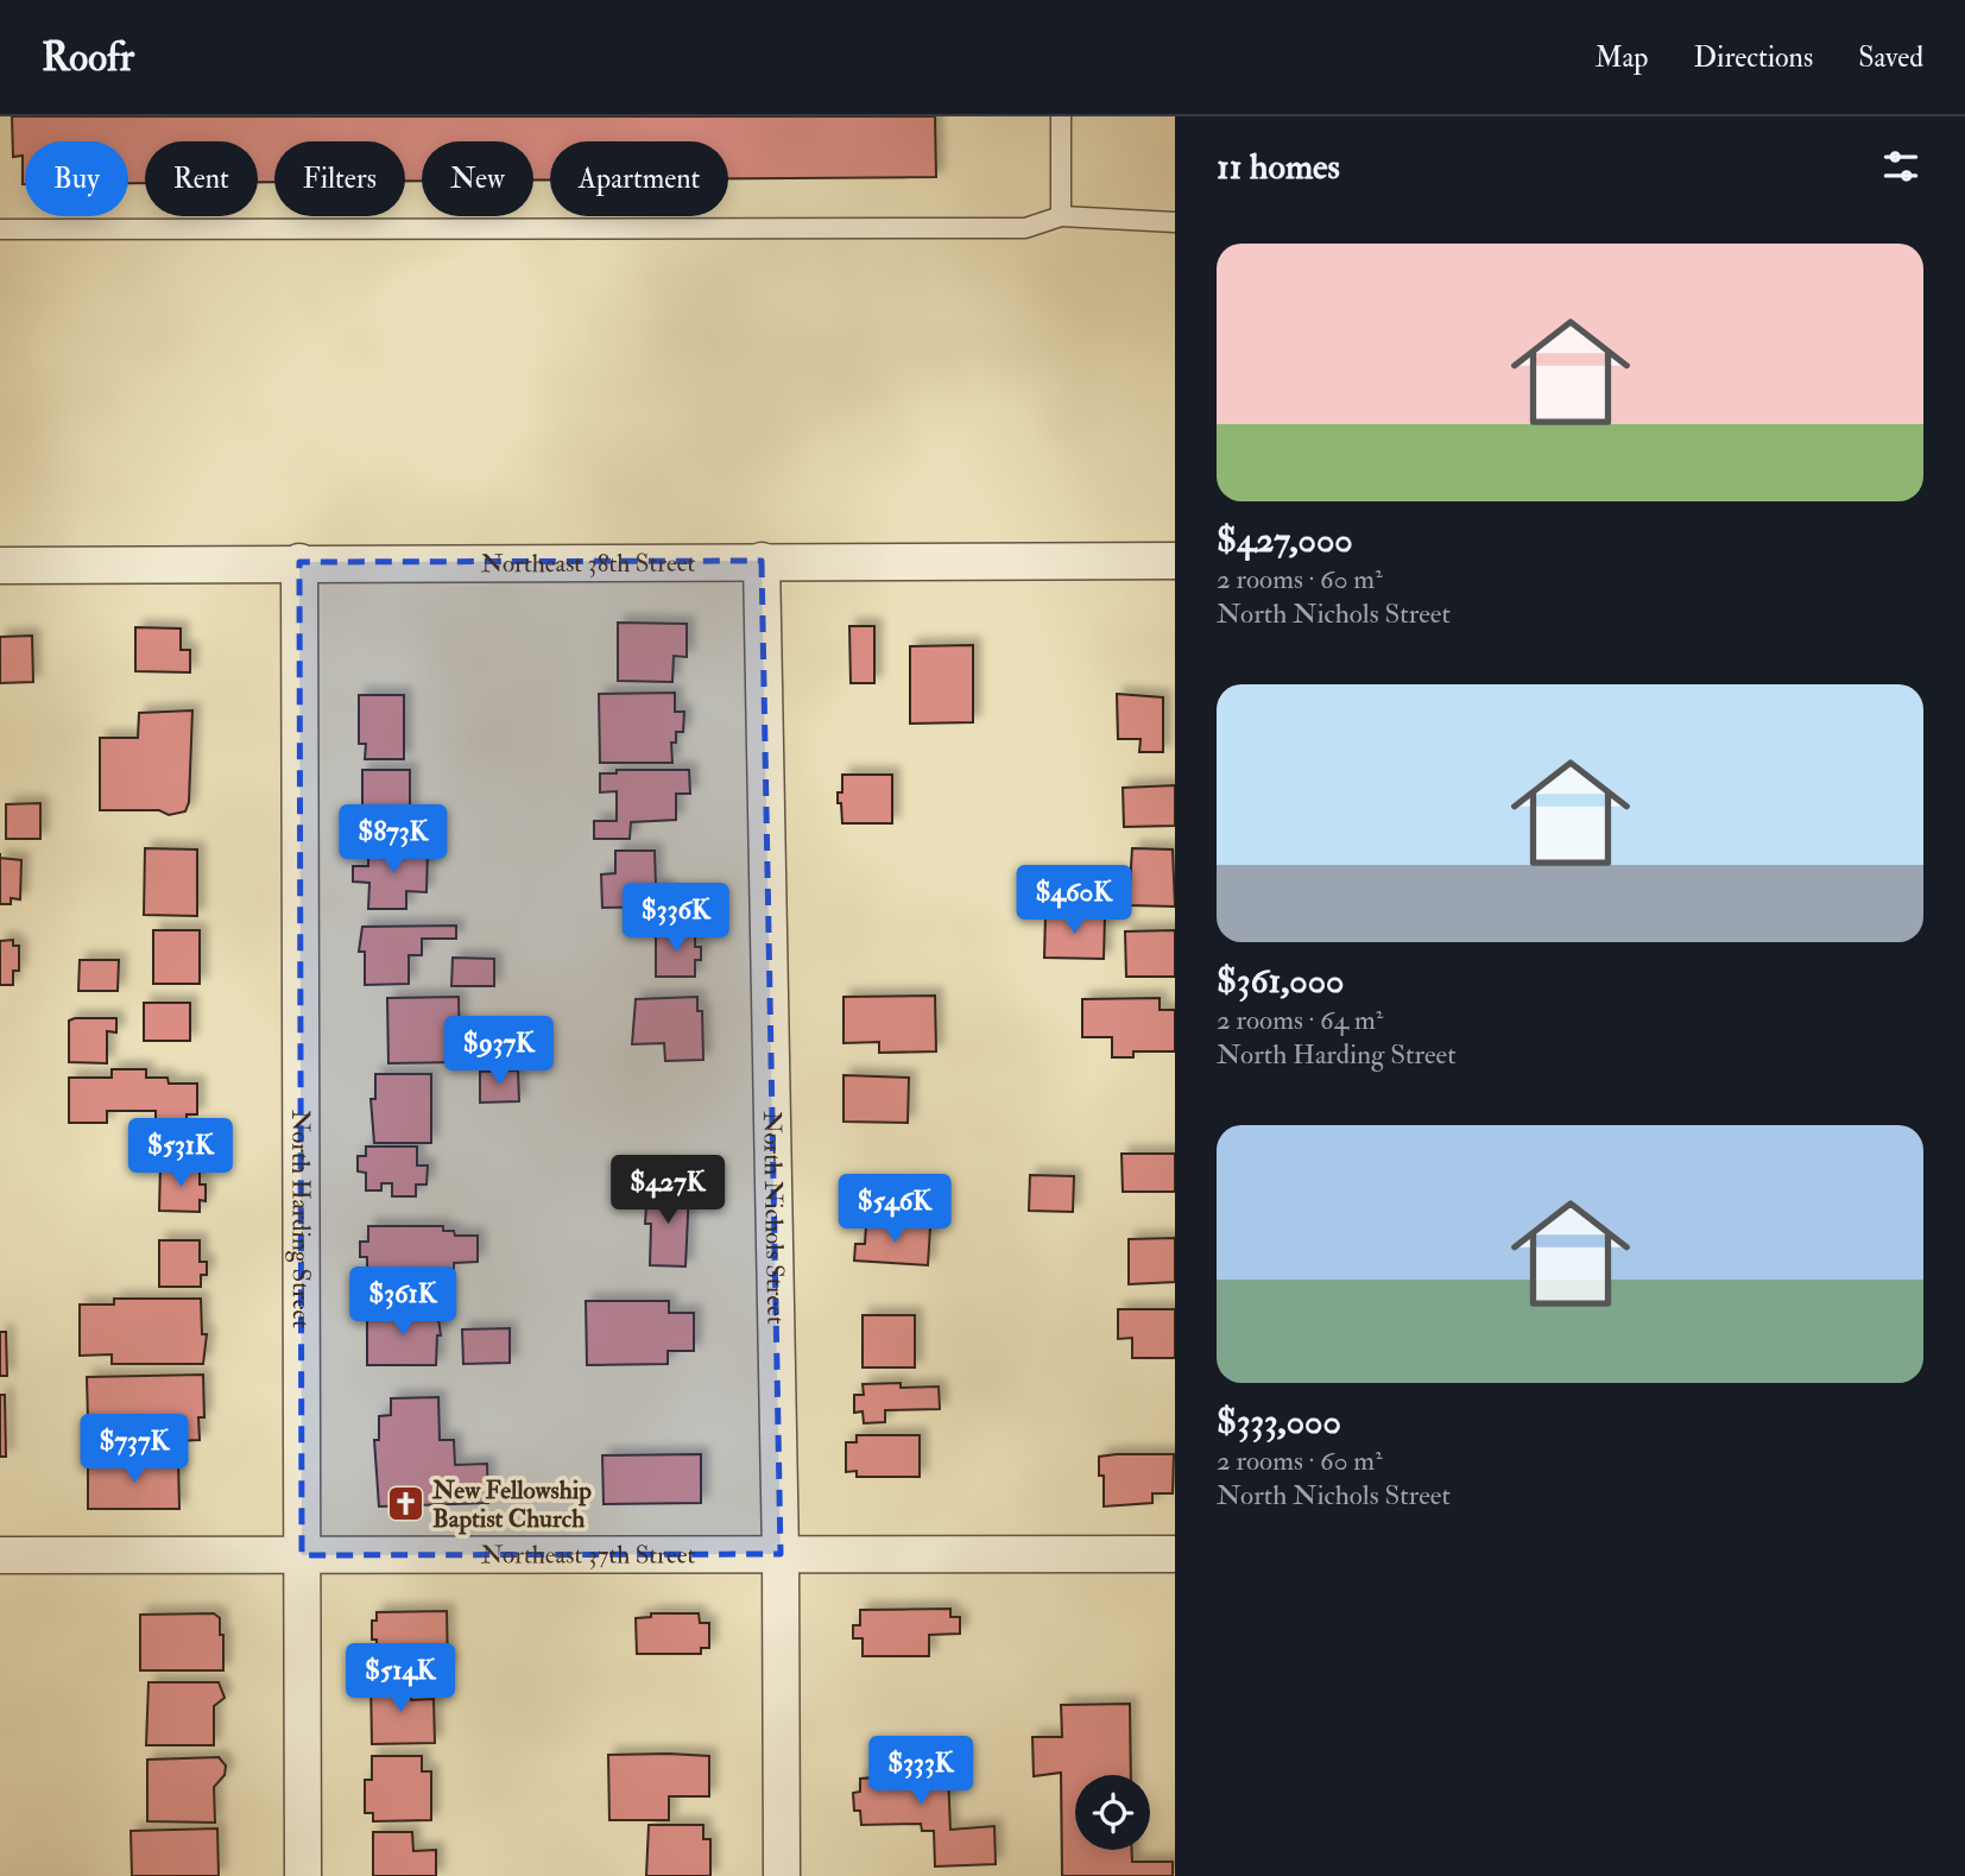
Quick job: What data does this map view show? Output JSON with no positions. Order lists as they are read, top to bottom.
{
  "streets": {
    "street": [
      "Northeast 38th Street",
      "North Harding Street",
      "North Nichols Street",
      "Northeast 37th Street"
    ]
  },
  "crossings": [
    ["Northeast 38th Street", "North Harding Street"],
    ["Northeast 38th Street", "North Nichols Street"],
    ["North Harding Street", "Northeast 37th Street"],
    ["North Nichols Street", "Northeast 37th Street"]
  ],
  "places": {
    "church": ["New Fellowship Baptist Church"]
  },
  "page": {
    "header": "Roofr",
    "nav": ["Map", "Directions", "Saved"],
    "heading": "11 homes",
    "chip": [
      "Buy",
      "Rent",
      "Filters",
      "New",
      "Apartment"
    ],
    "list": [
      {
        "name": "$427,000",
        "note": "2 rooms · 60 m² · North Nichols Street"
      },
      {
        "name": "$361,000",
        "note": "2 rooms · 64 m² · North Harding Street"
      },
      {
        "name": "$333,000",
        "note": "2 rooms · 60 m² · North Nichols Street"
      }
    ],
    "price": [
      "$873K",
      "$460K",
      "$336K",
      "$937K",
      "$531K",
      "$427K",
      "$546K",
      "$361K",
      "$737K",
      "$514K",
      "$333K"
    ]
  }
}
